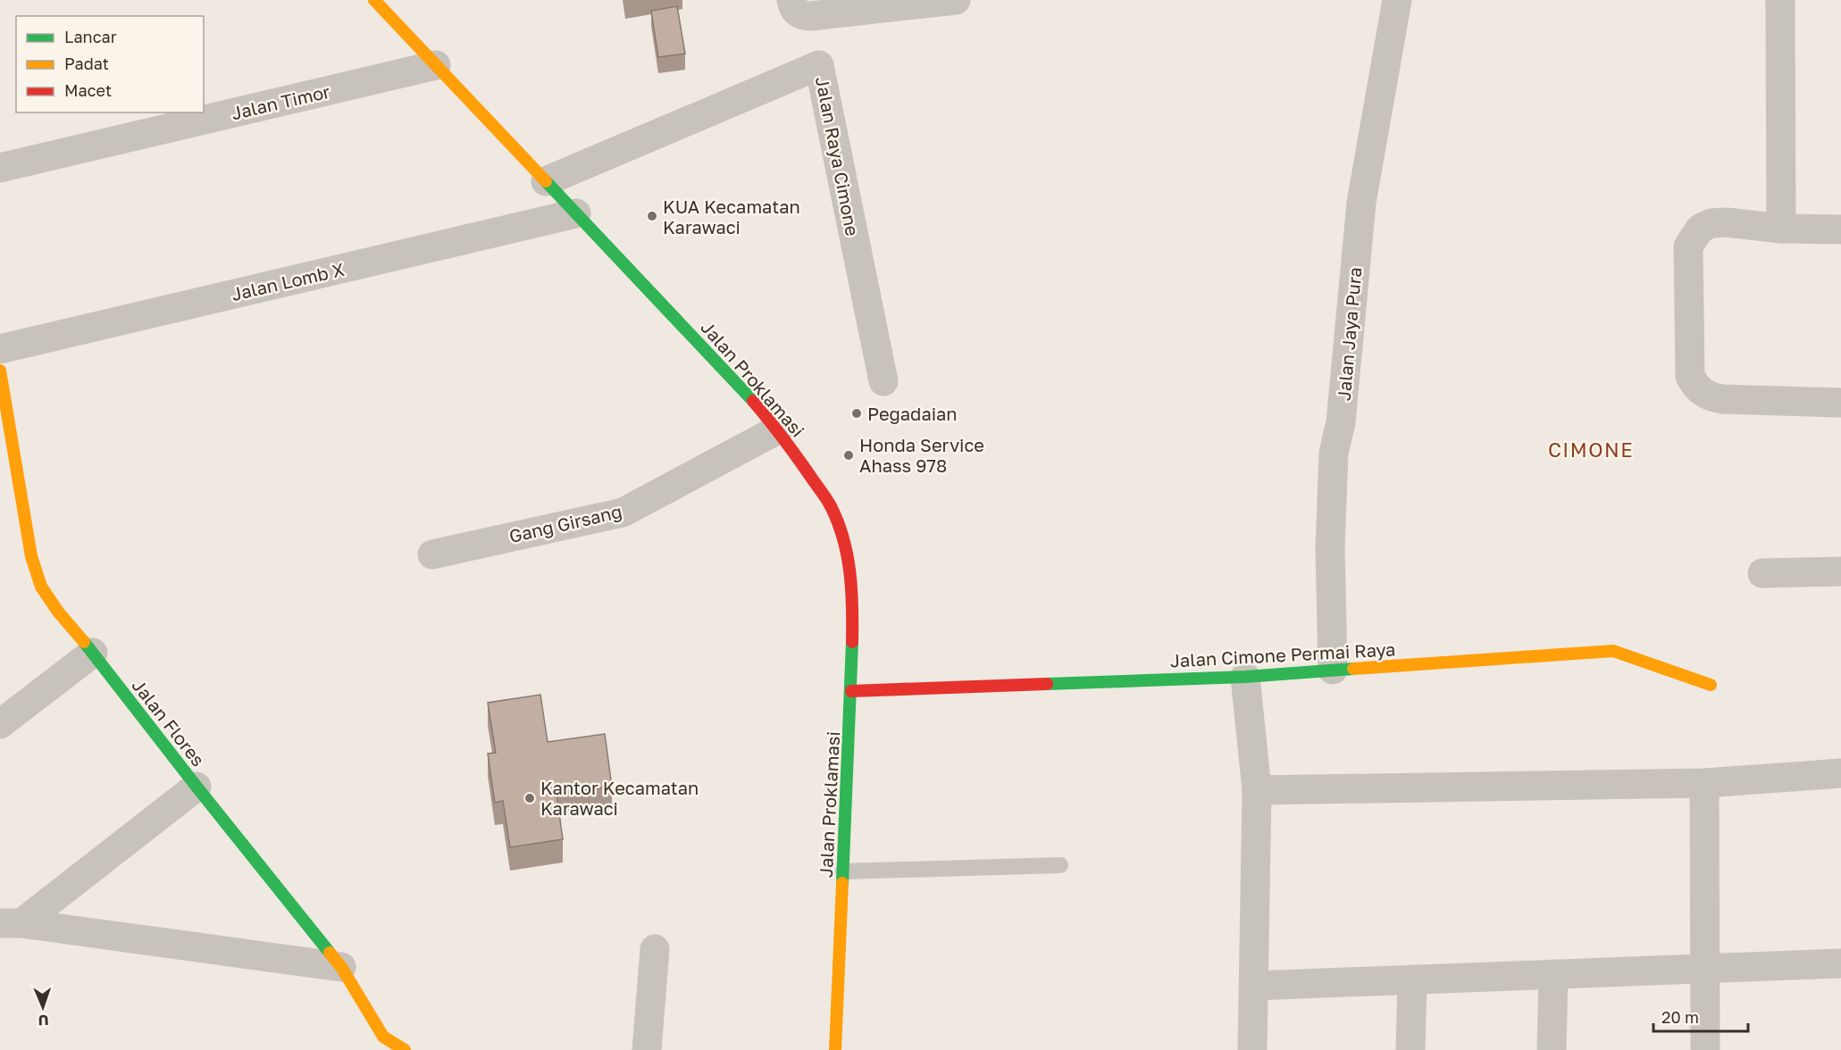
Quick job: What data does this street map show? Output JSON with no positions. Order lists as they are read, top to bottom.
{
  "streets": {
    "street": [
      "Jalan Timor",
      "Jalan Raya Cimone",
      "Jalan Lomb X",
      "Jalan Jaya Pura",
      "Jalan Proklamasi",
      "Gang Girsang",
      "Jalan Cimone Permai Raya",
      "Jalan Flores"
    ]
  },
  "crossings": [
    ["Jalan Timor", "Jalan Proklamasi"],
    ["Jalan Raya Cimone", "Jalan Proklamasi"],
    ["Jalan Lomb X", "Jalan Proklamasi"],
    ["Jalan Jaya Pura", "Jalan Cimone Permai Raya"],
    ["Jalan Proklamasi", "Gang Girsang"],
    ["Jalan Proklamasi", "Jalan Cimone Permai Raya"]
  ],
  "districts": ["CIMONE"],
  "places": [
    "KUA Kecamatan Karawaci",
    "Pegadaian",
    "Honda Service Ahass 978",
    "Kantor Kecamatan Karawaci"
  ],
  "legend": ["Lancar", "Padat", "Macet"],
  "scale_bar": "20 m",
  "north": "bottom"
}
